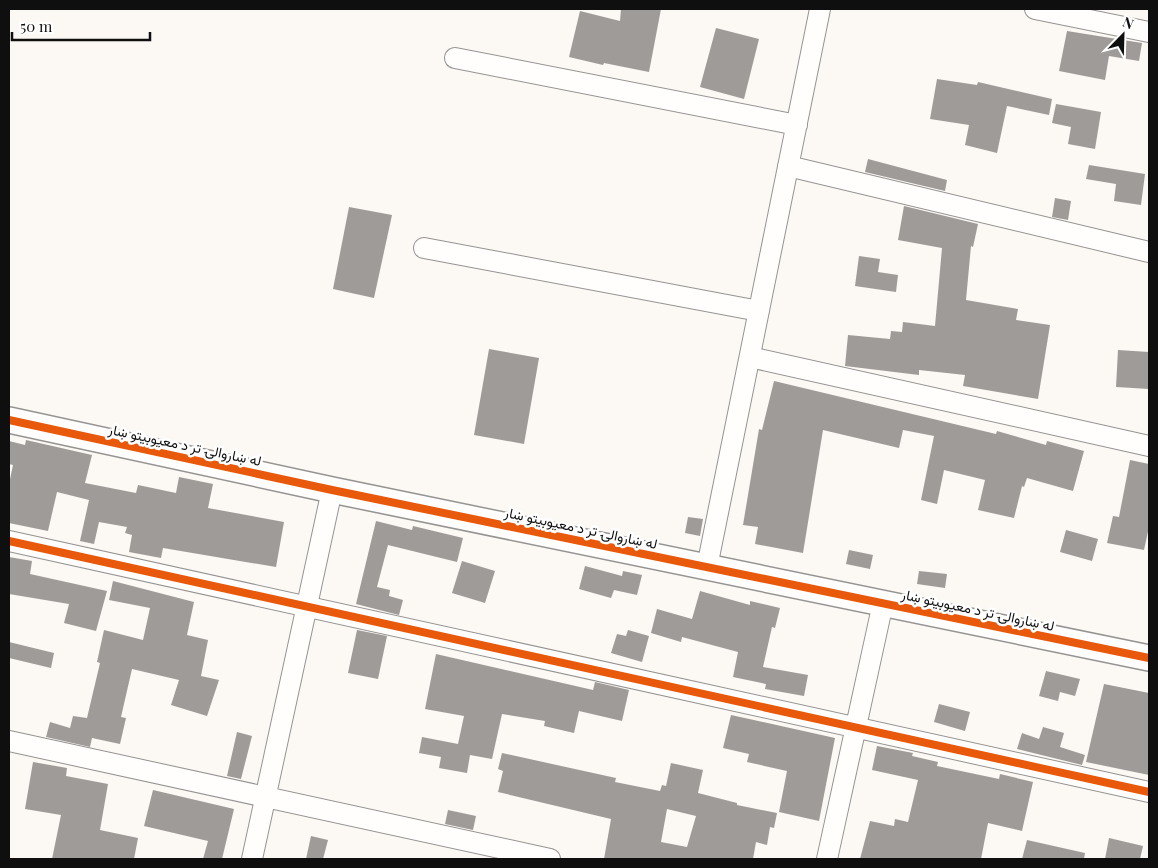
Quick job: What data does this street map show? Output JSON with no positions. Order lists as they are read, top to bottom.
{
  "streets": {
    "street": ["له ښاروالۍ تر د معیوبیتو ښار"]
  },
  "scale_bar": "50 m",
  "north": "top right"
}
